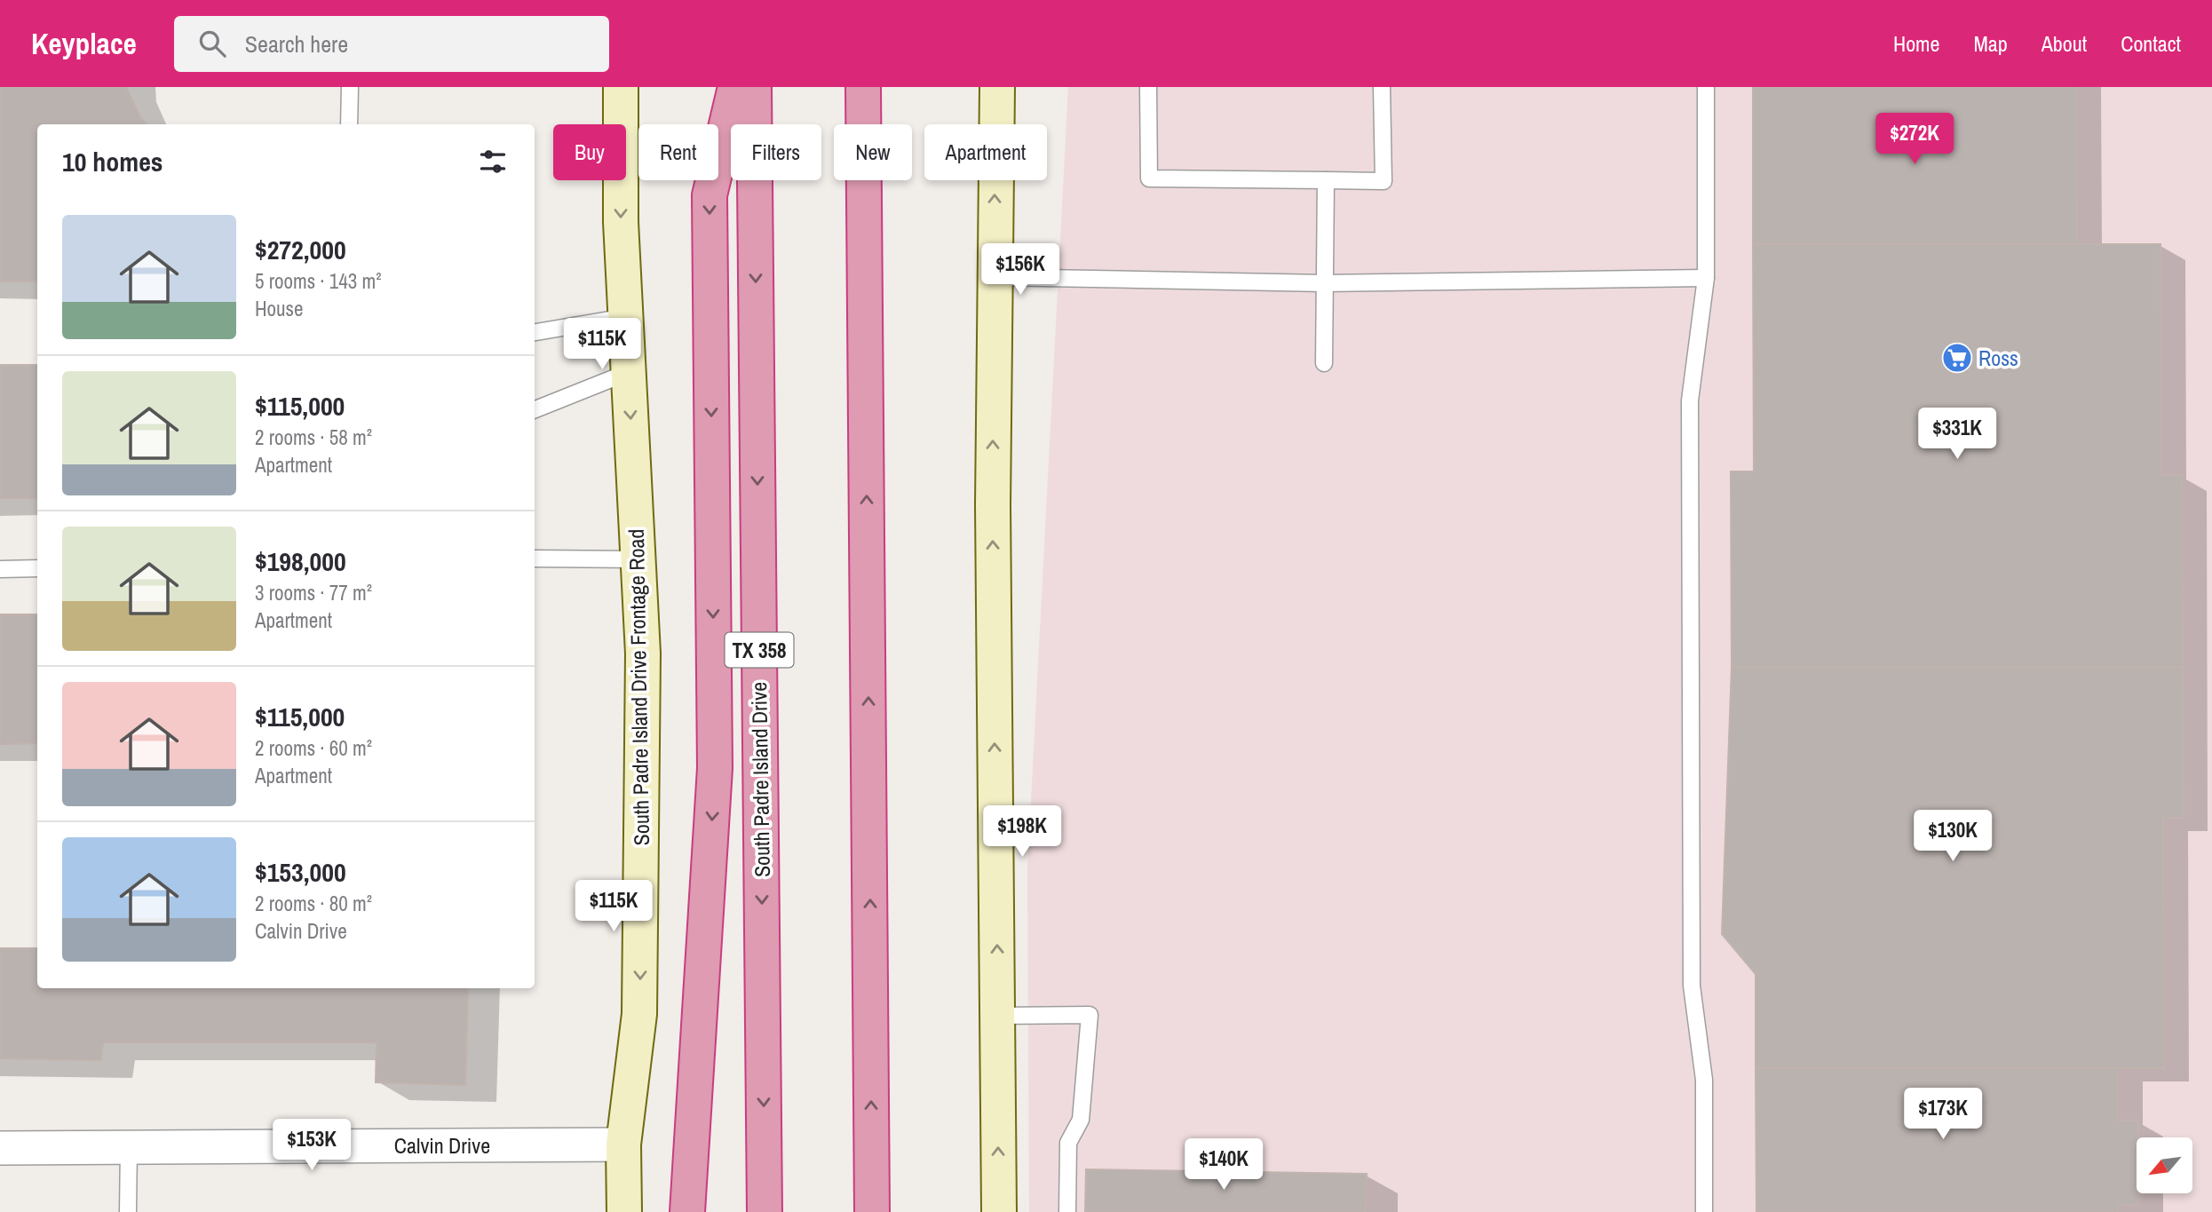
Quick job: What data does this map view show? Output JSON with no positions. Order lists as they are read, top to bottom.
{
  "streets": {
    "highway": ["TX 358", "South Padre Island Drive"],
    "main road": ["South Padre Island Drive Frontage Road"],
    "street": ["Calvin Drive"]
  },
  "crossings": [
    ["South Padre Island Drive Frontage Road", "Calvin Drive"]
  ],
  "one_way": ["South Padre Island Drive Frontage Road"],
  "places": {
    "supermarket": ["Ross"]
  },
  "north": "bottom left",
  "page": {
    "header": "Keyplace",
    "search": "Search here",
    "nav": [
      "Home",
      "Map",
      "About",
      "Contact"
    ],
    "price": [
      "$272K",
      "$156K",
      "$115K",
      "$331K",
      "$198K",
      "$130K",
      "$115K",
      "$173K",
      "$153K",
      "$140K"
    ],
    "chip": [
      "Buy",
      "Rent",
      "Filters",
      "New",
      "Apartment"
    ],
    "heading": "10 homes",
    "list": [
      {
        "name": "$272,000",
        "note": "5 rooms · 143 m² · House"
      },
      {
        "name": "$115,000",
        "note": "2 rooms · 58 m² · Apartment"
      },
      {
        "name": "$198,000",
        "note": "3 rooms · 77 m² · Apartment"
      },
      {
        "name": "$115,000",
        "note": "2 rooms · 60 m² · Apartment"
      },
      {
        "name": "$153,000",
        "note": "2 rooms · 80 m² · Calvin Drive"
      }
    ]
  }
}
